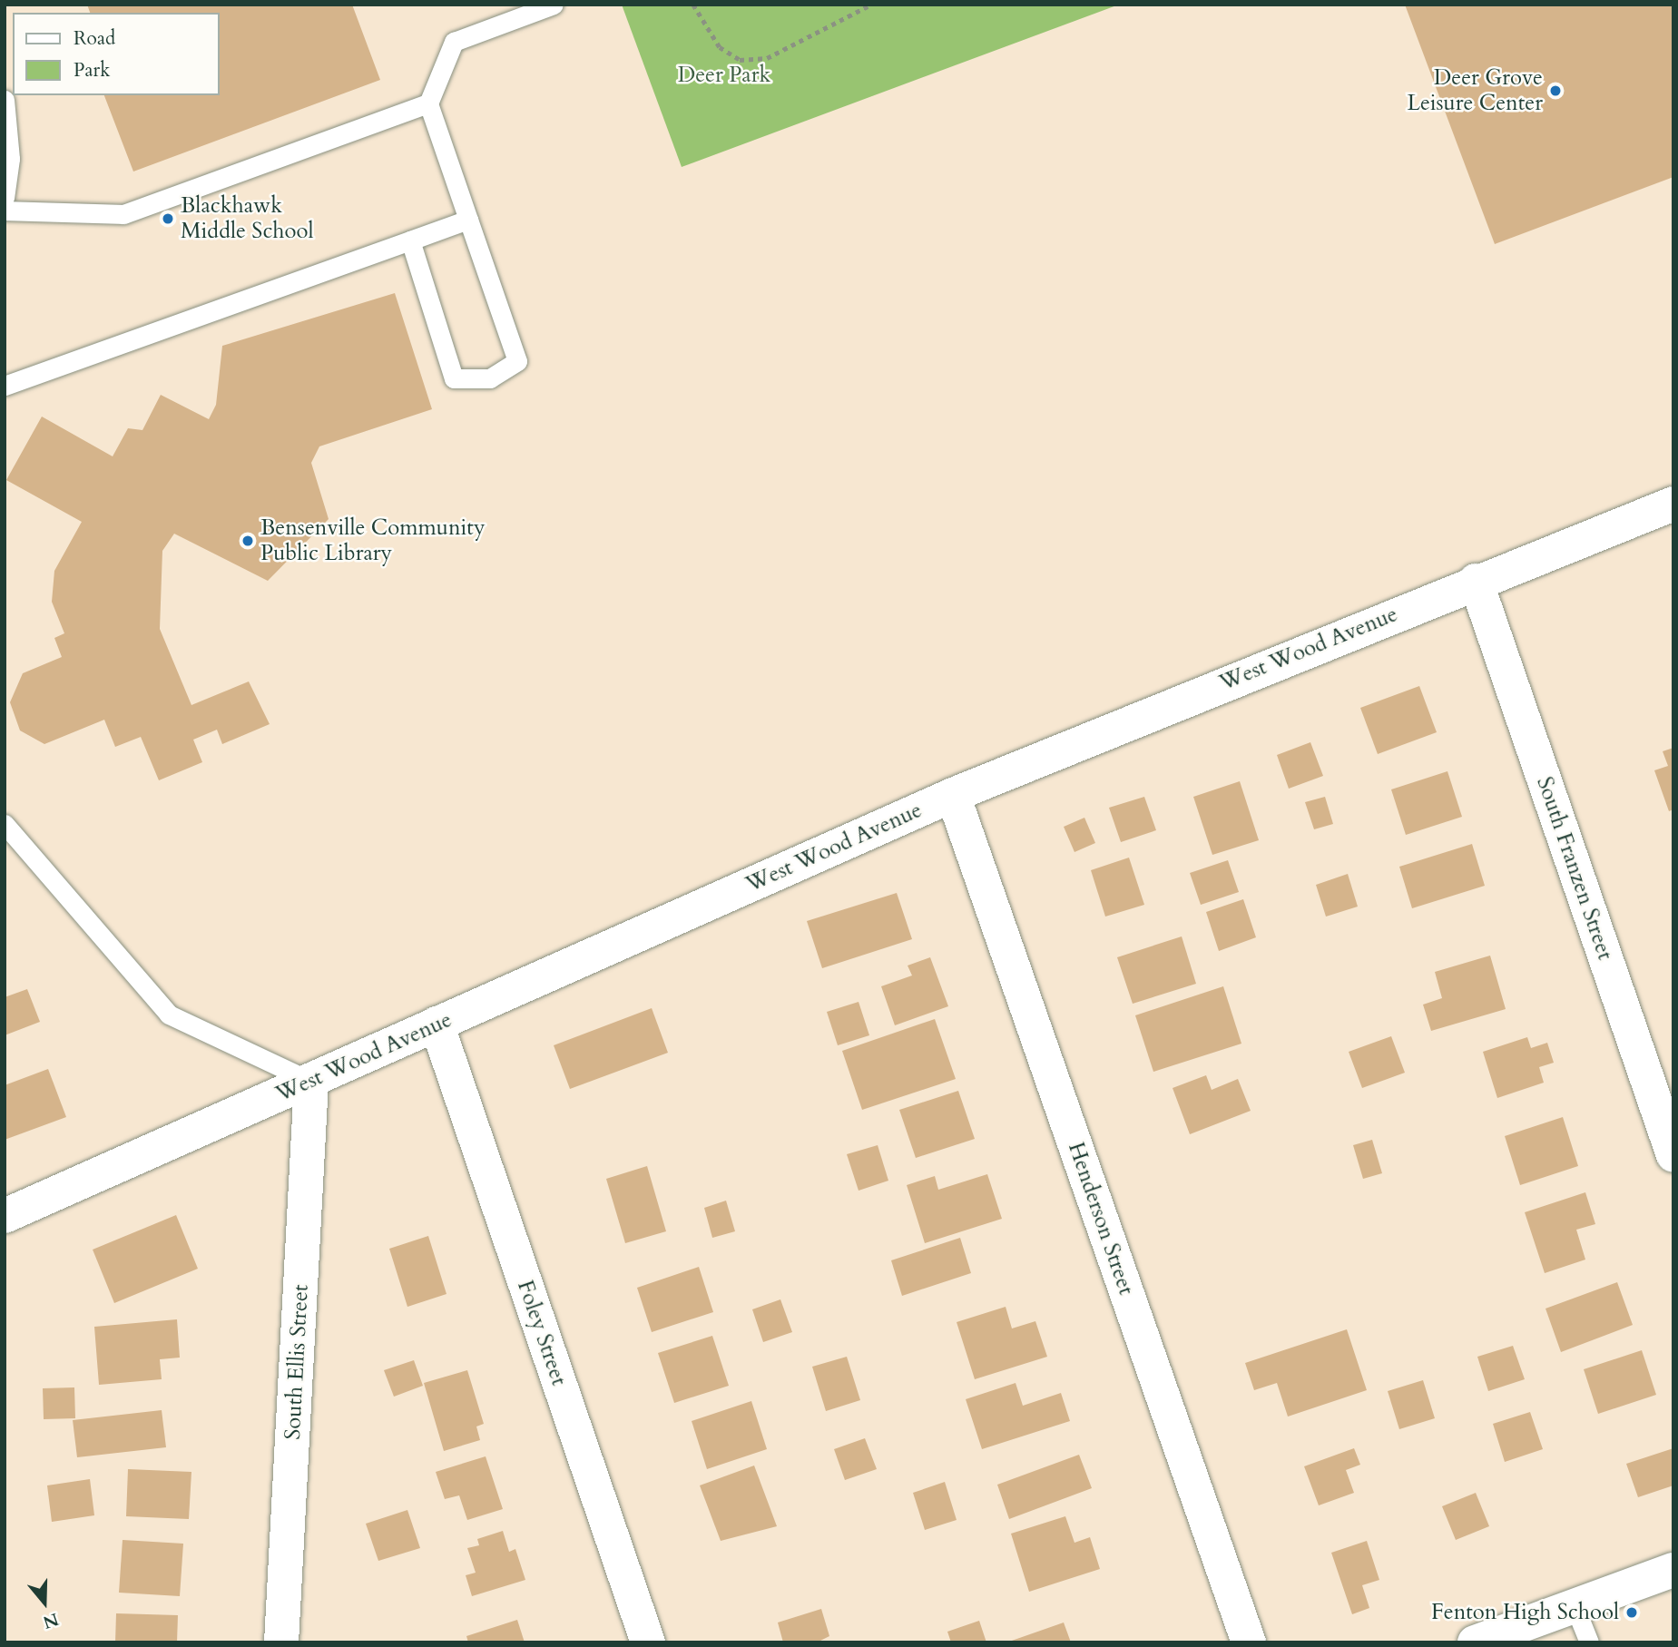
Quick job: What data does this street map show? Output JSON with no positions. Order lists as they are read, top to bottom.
{
  "streets": {
    "street": [
      "West Wood Avenue",
      "South Franzen Street",
      "Henderson Street",
      "Foley Street",
      "South Ellis Street"
    ]
  },
  "crossings": [
    ["West Wood Avenue", "South Franzen Street"],
    ["West Wood Avenue", "Henderson Street"],
    ["West Wood Avenue", "Foley Street"],
    ["West Wood Avenue", "South Ellis Street"]
  ],
  "parks": ["Deer Park"],
  "places": [
    "Deer Grove Leisure Center",
    "Blackhawk Middle School",
    "Bensenville Community Public Library",
    "Fenton High School"
  ],
  "legend": ["Road", "Park"],
  "north": "bottom"
}
